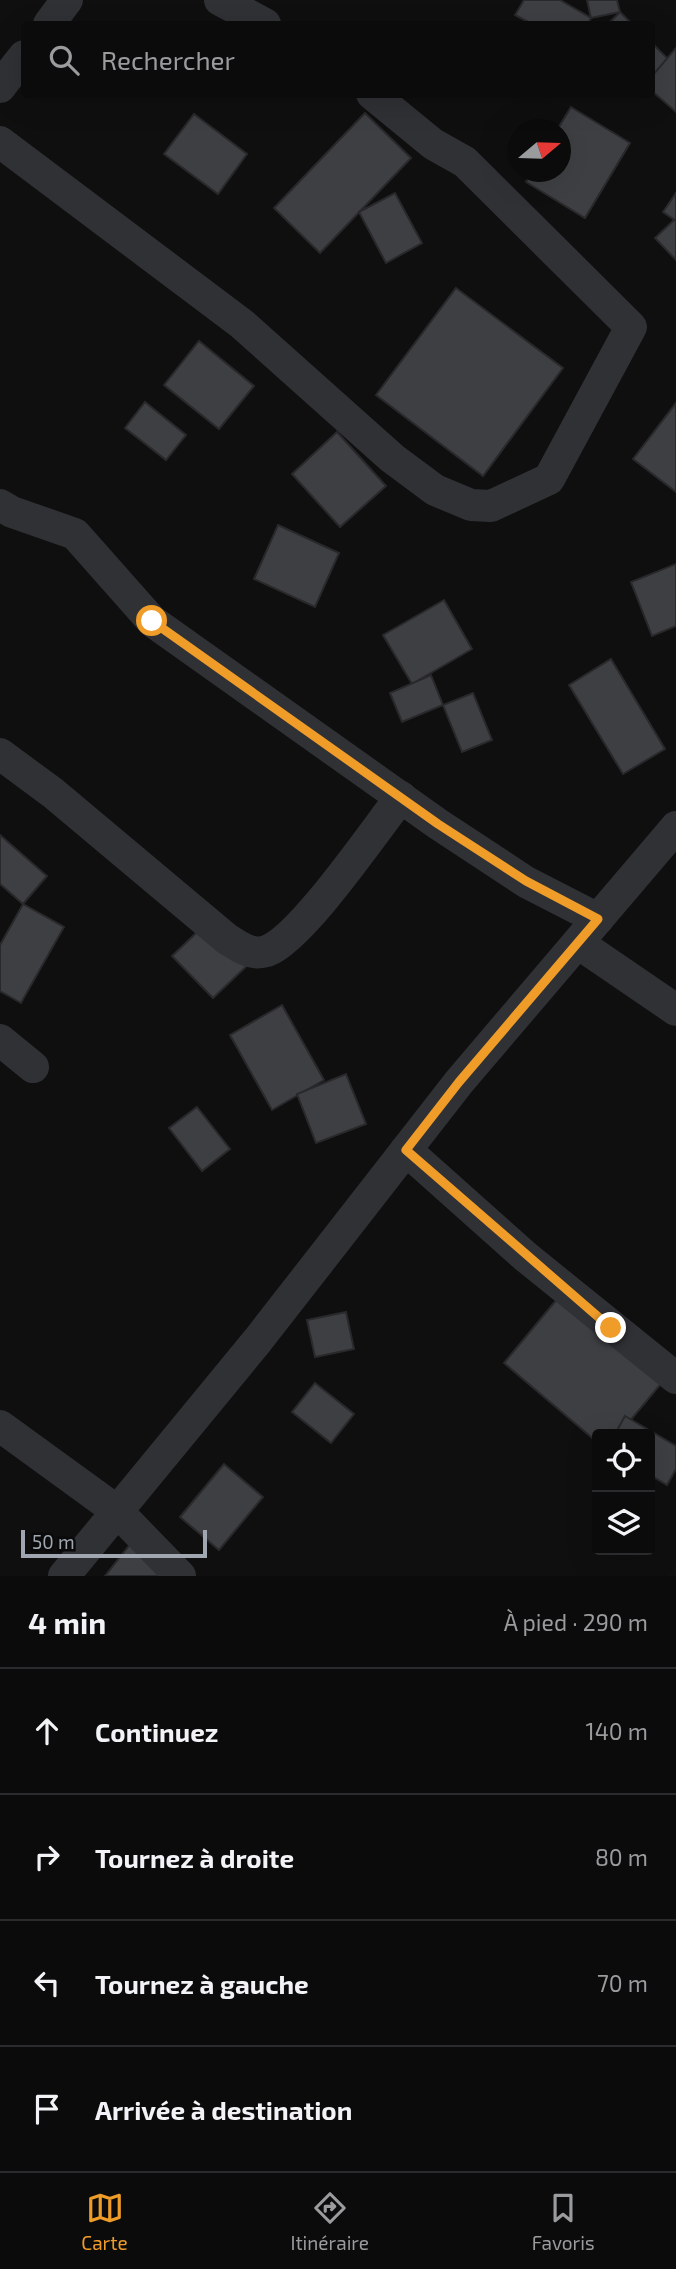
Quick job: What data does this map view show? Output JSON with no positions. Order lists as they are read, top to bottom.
{
  "scale_bar": "50 m",
  "north": "right",
  "page": {
    "search": "Rechercher",
    "scale": "50 m",
    "heading": ["4 min", "À pied · 290 m"],
    "list": [
      ["Continuez", "140 m"],
      ["Tournez à droite", "80 m"],
      ["Tournez à gauche", "70 m"],
      "Arrivée à destination"
    ],
    "nav": ["Carte", "Itinéraire", "Favoris"]
  }
}
